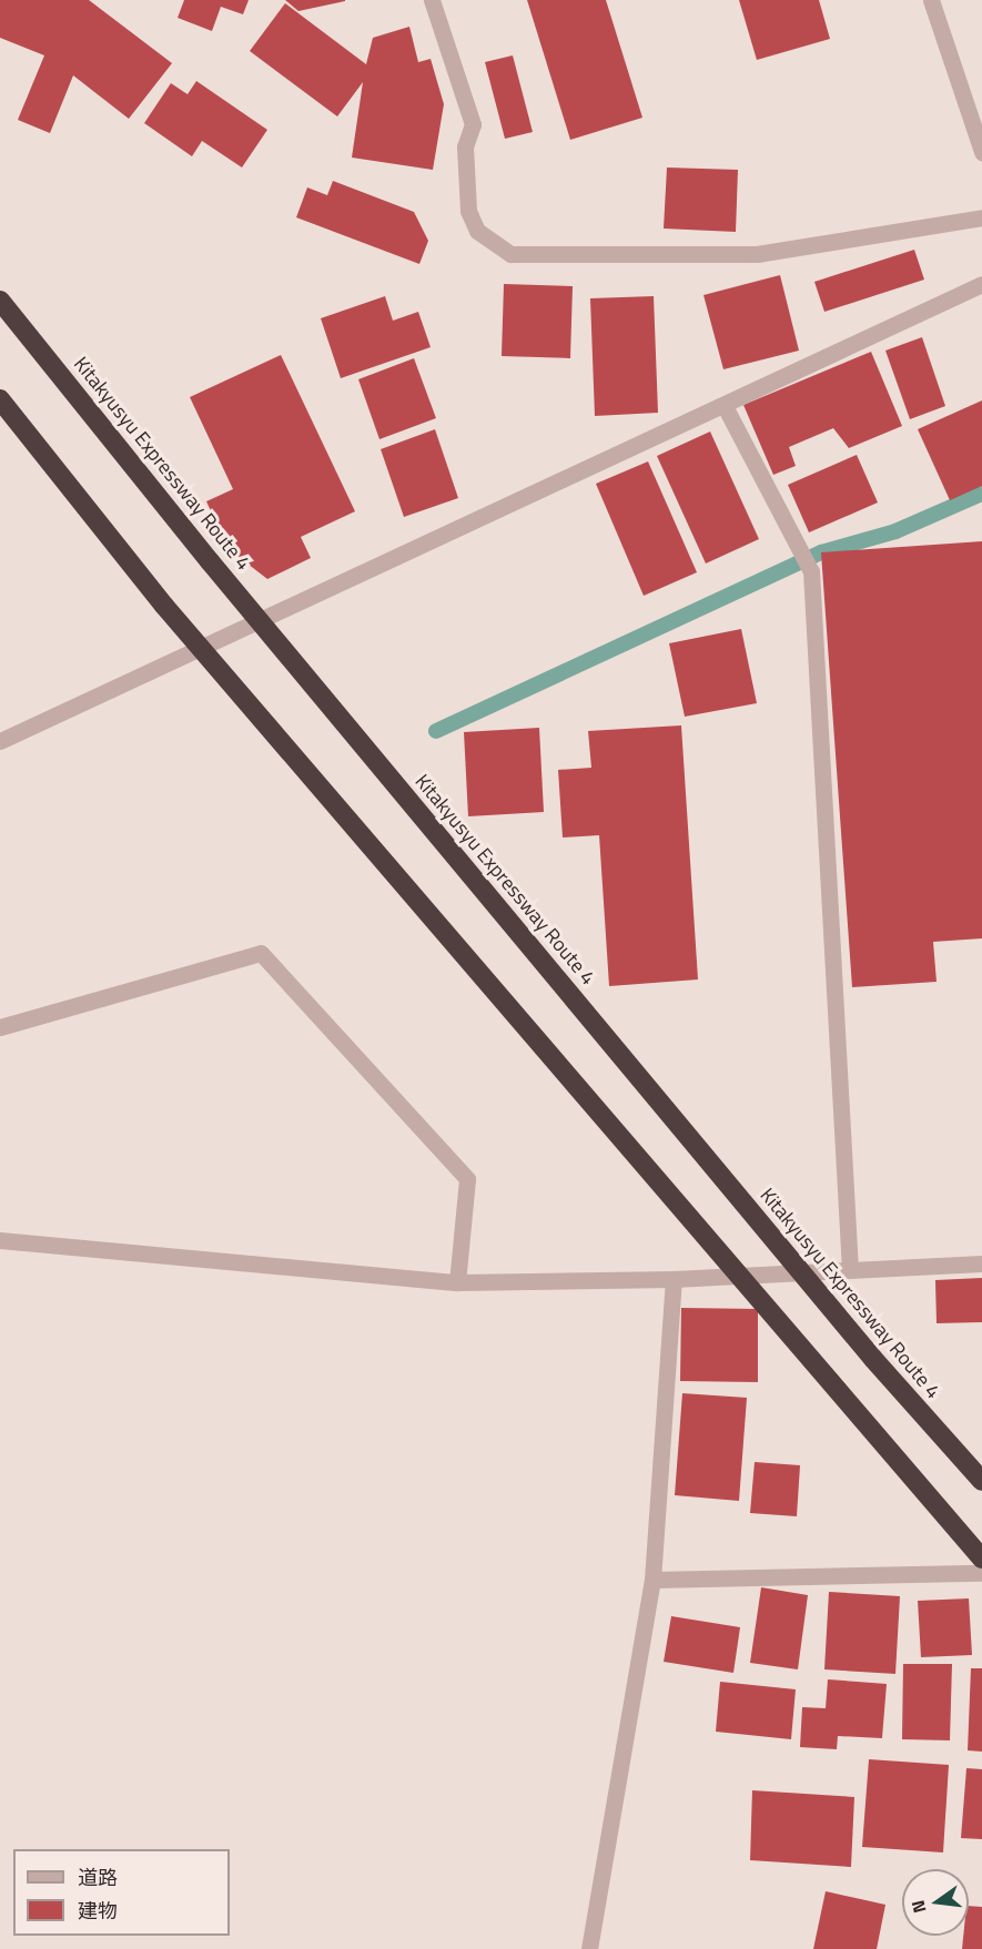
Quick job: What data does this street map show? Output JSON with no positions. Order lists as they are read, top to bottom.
{
  "streets": {
    "highway": ["Kitakyusyu Expressway Route 4"]
  },
  "legend": ["道路", "建物"],
  "north": "left"
}
